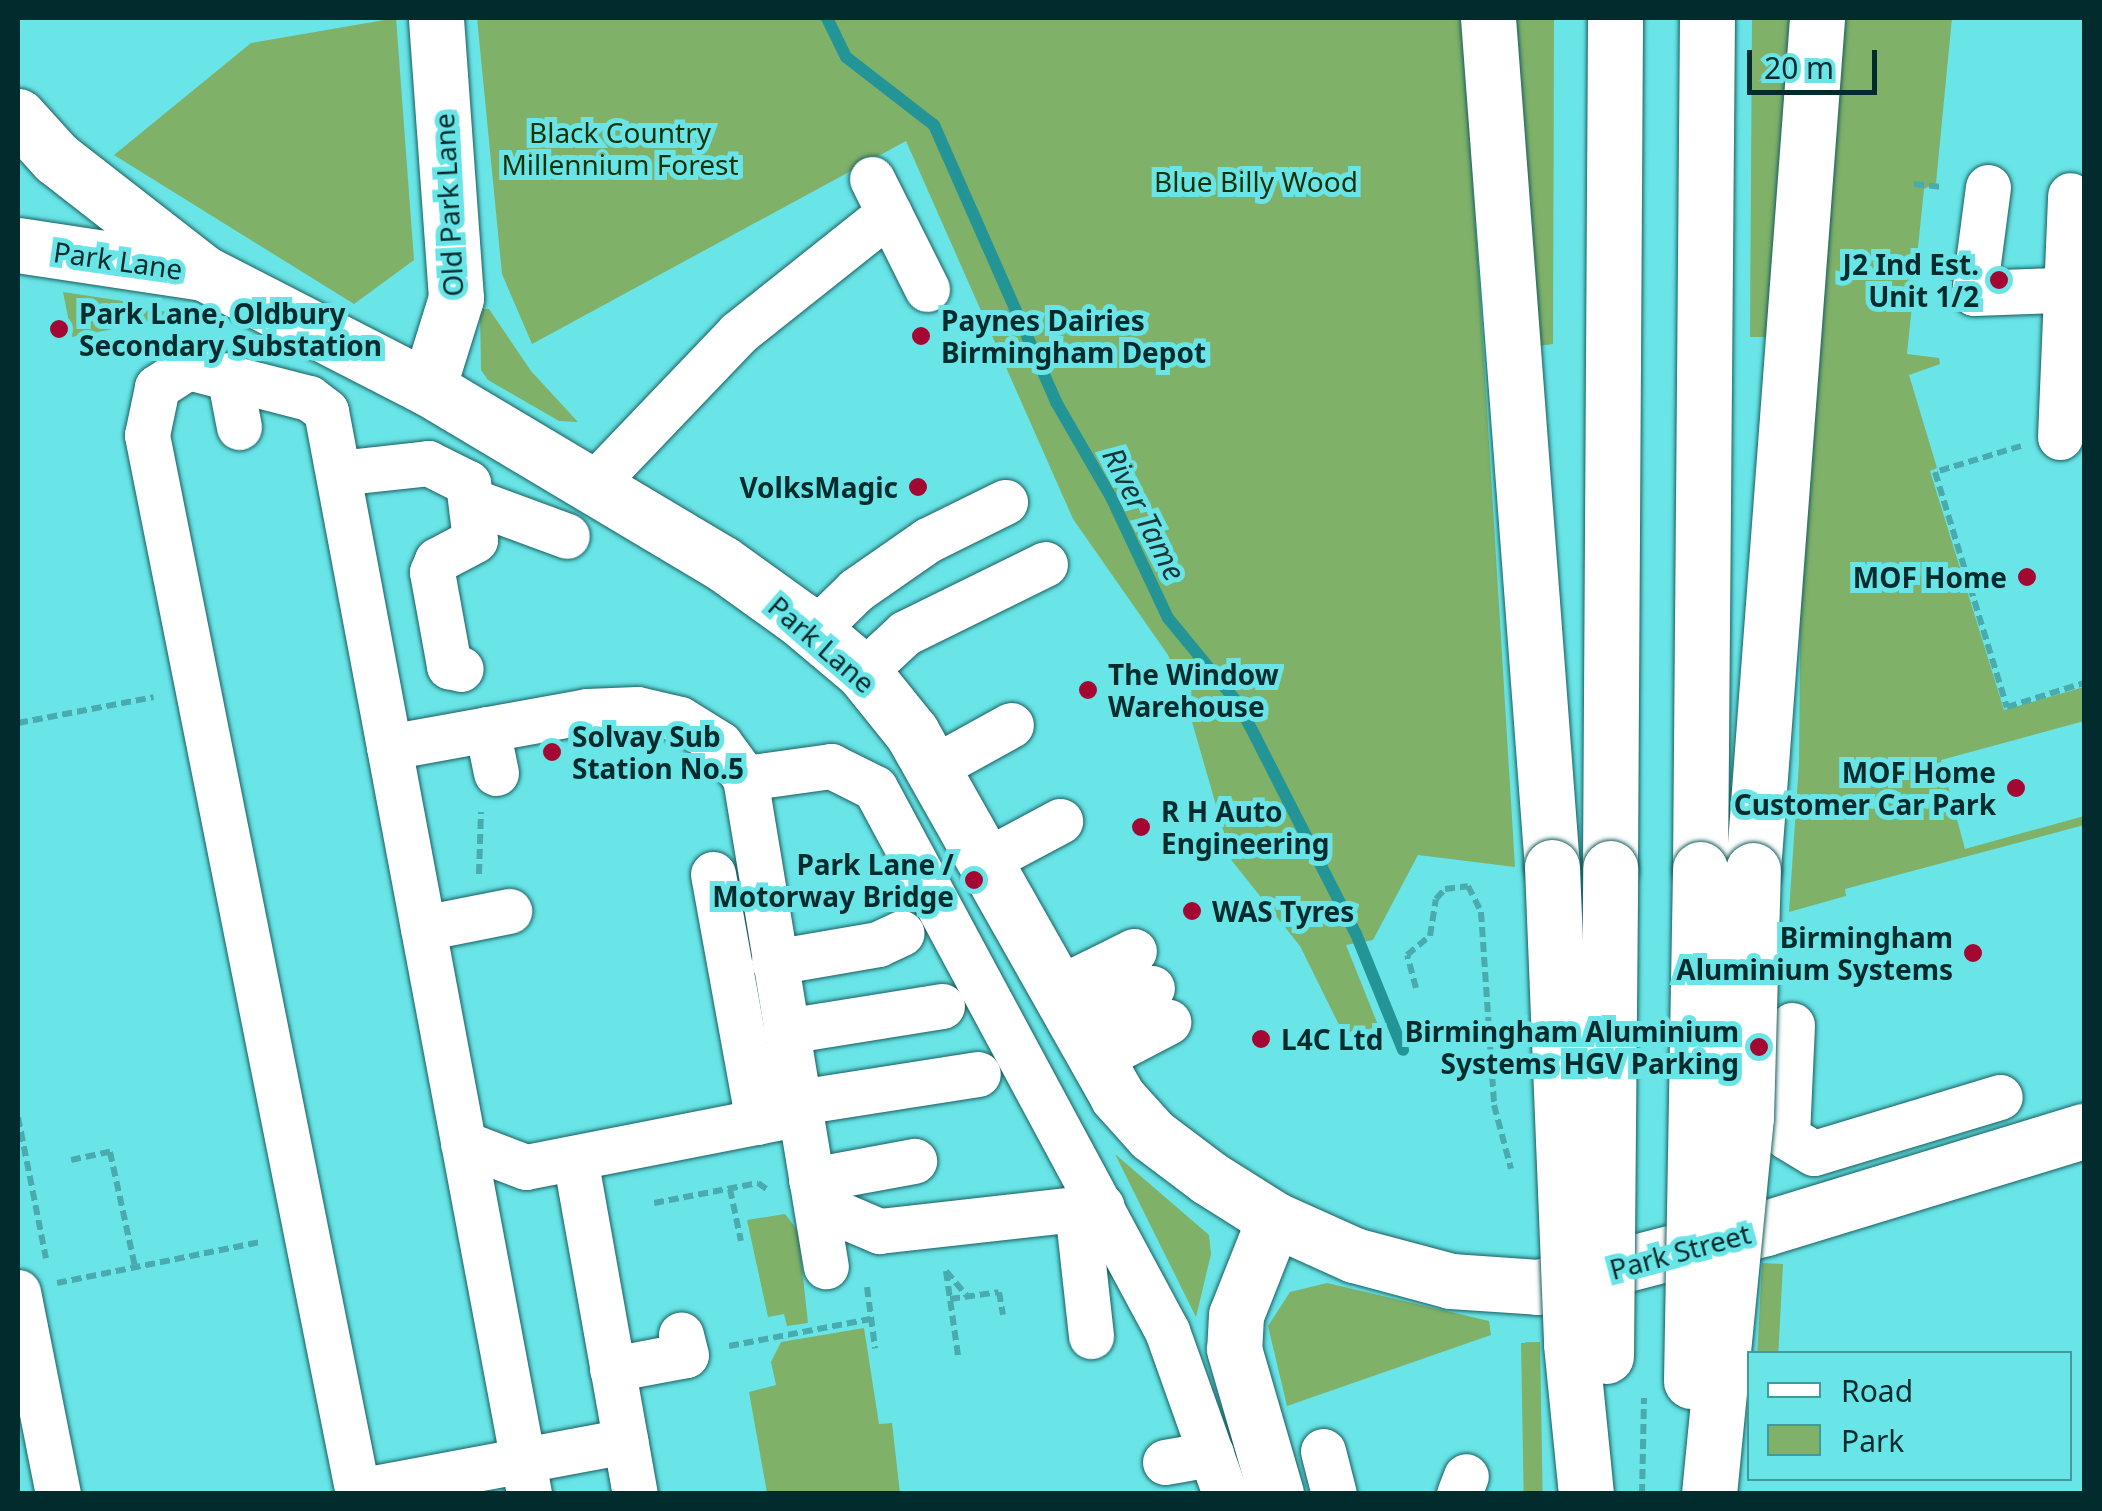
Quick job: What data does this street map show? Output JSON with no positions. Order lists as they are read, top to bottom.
{
  "streets": {
    "main road": ["Old Park Lane", "Park Lane", "Park Street"]
  },
  "crossings": [
    ["Old Park Lane", "Park Lane"],
    ["Park Lane", "Park Street"]
  ],
  "water": ["River Tame"],
  "parks": ["Black Country Millennium Forest", "Blue Billy Wood"],
  "places": [
    "J2 Ind Est. Unit 1/2",
    "Park Lane, Oldbury Secondary Substation",
    "Paynes Dairies Birmingham Depot",
    "VolksMagic",
    "MOF Home",
    "The Window Warehouse",
    "Solvay Sub Station No.5",
    "MOF Home Customer Car Park",
    "R H Auto Engineering",
    "Park Lane / Motorway Bridge",
    "WAS Tyres",
    "Birmingham Aluminium Systems",
    "L4C Ltd",
    "Birmingham Aluminium Systems HGV Parking"
  ],
  "legend": ["Road", "Park"],
  "scale_bar": "20 m"
}
